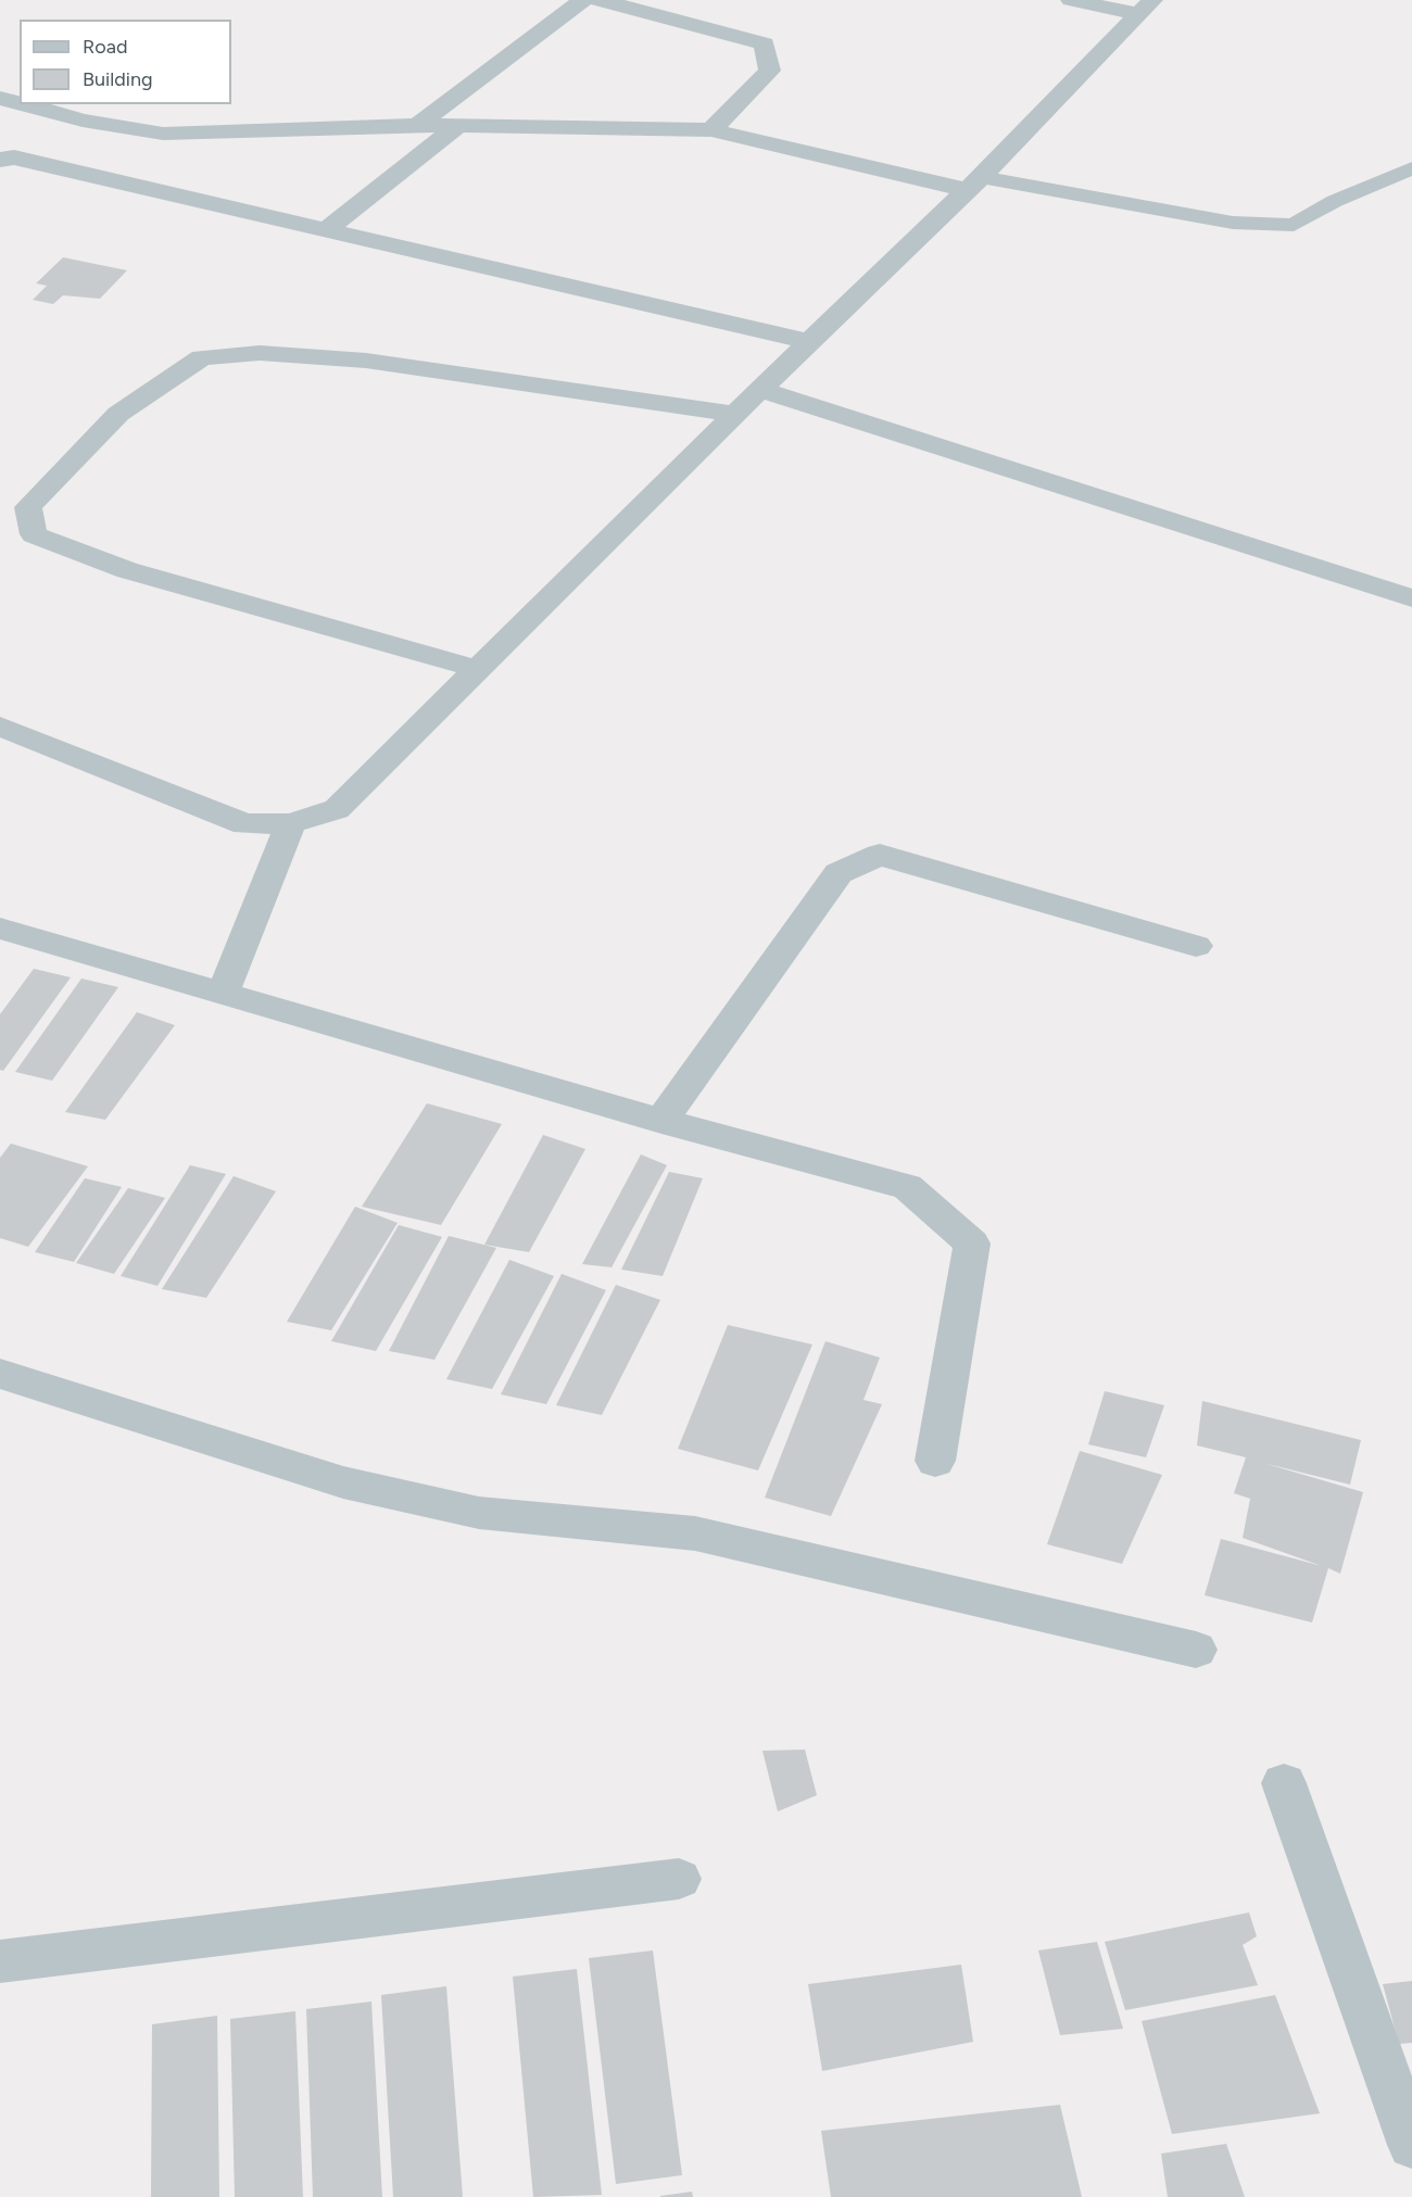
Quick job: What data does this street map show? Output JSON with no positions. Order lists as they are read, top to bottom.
{
  "legend": ["Road", "Building"]
}
